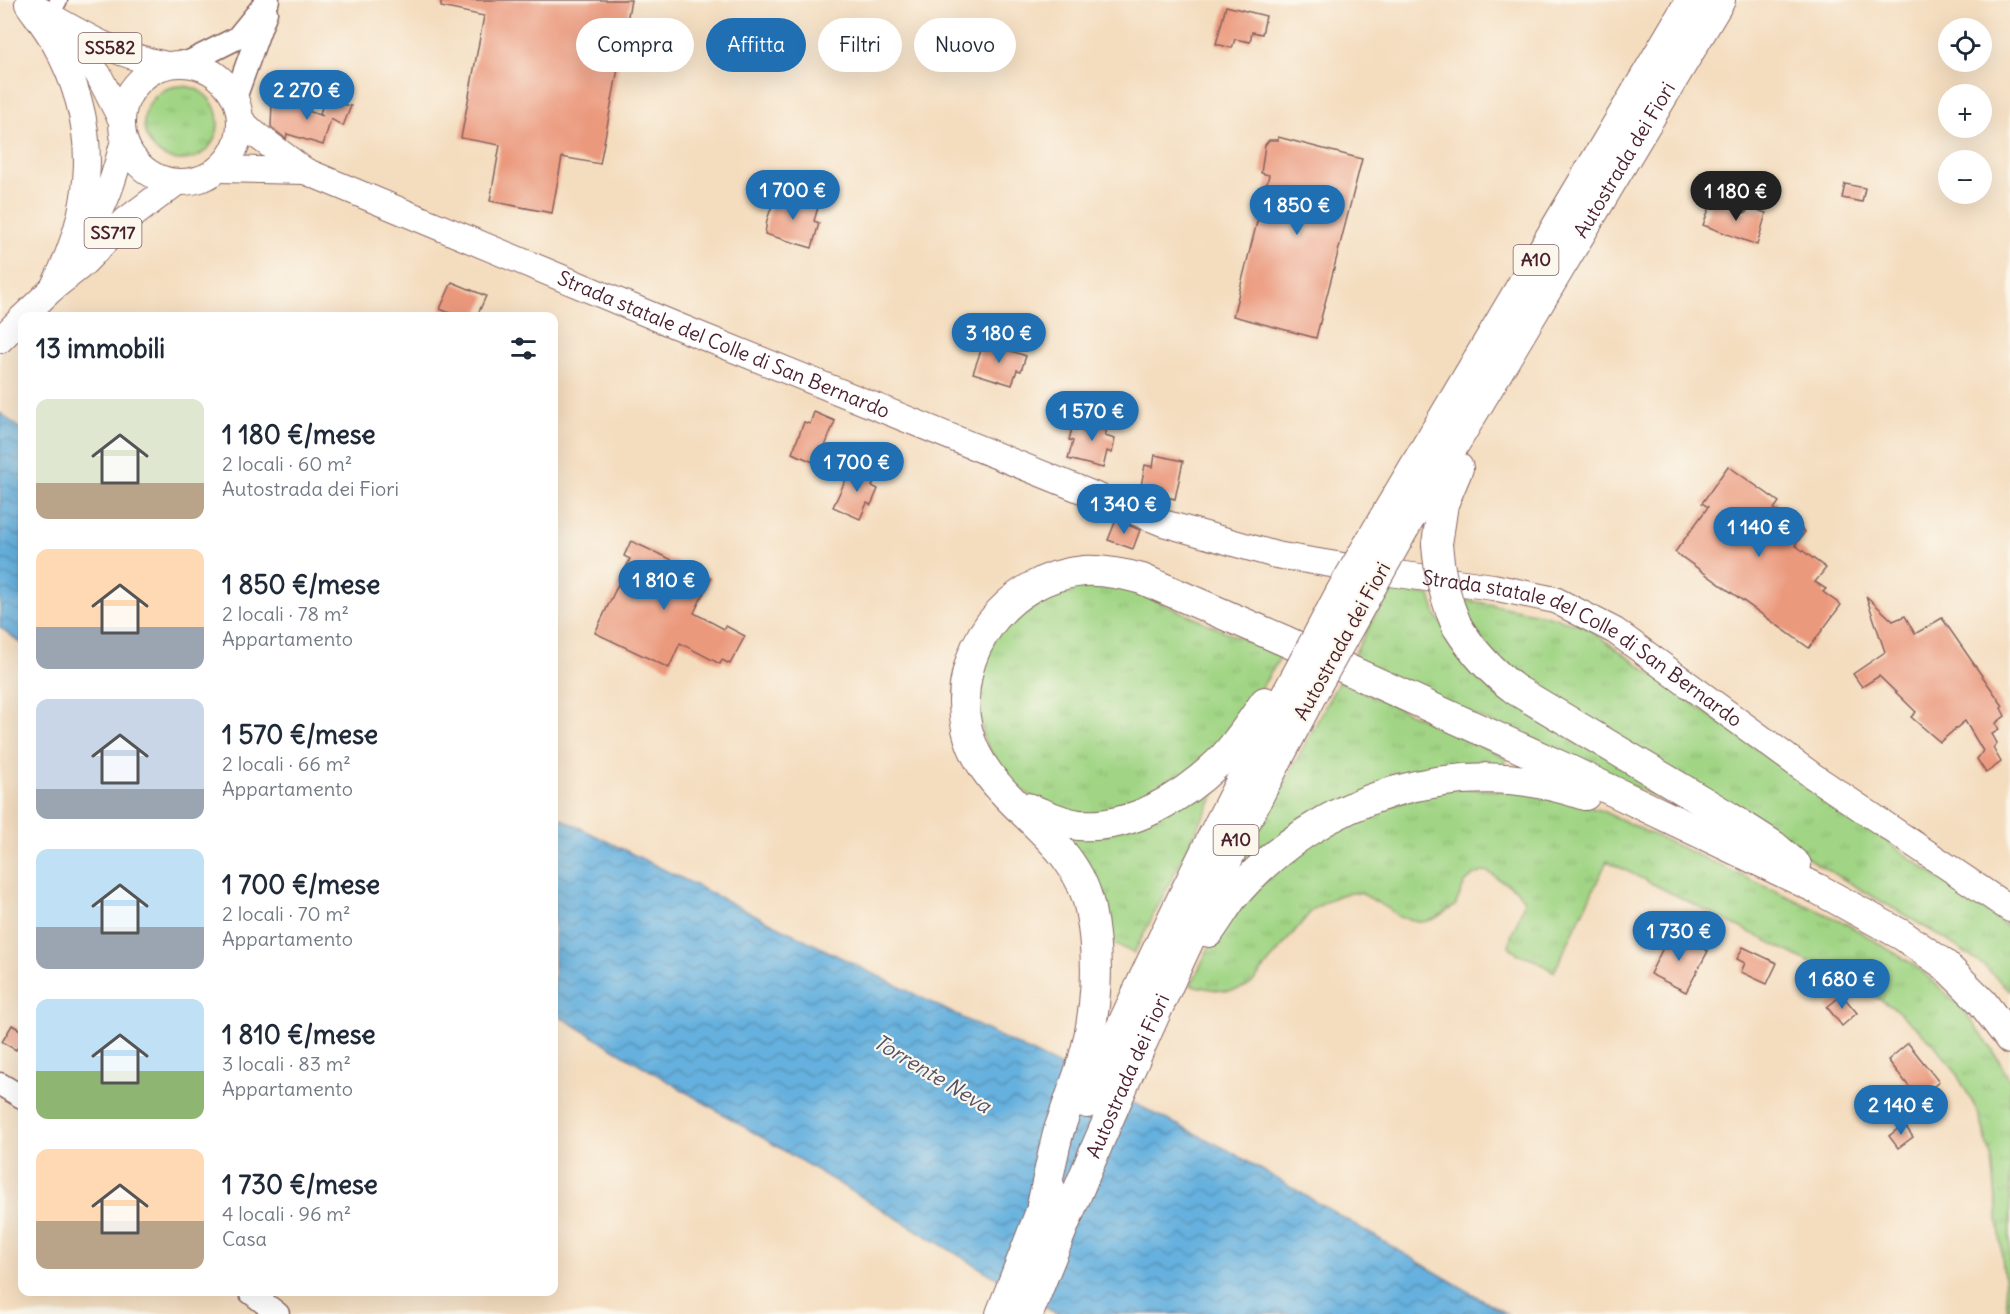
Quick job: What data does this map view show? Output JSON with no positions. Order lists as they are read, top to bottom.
{
  "streets": {
    "highway": ["Autostrada dei Fiori", "A10"],
    "main road": ["SS582", "SS717", "Strada statale del Colle di San Bernardo"]
  },
  "crossings": [
    ["SS582", "SS717"],
    ["SS582", "Strada statale del Colle di San Bernardo"],
    ["SS717", "Strada statale del Colle di San Bernardo"]
  ],
  "water": ["Torrente Neva"],
  "page": {
    "map_buttons": ["+", "−"],
    "chip": [
      "Compra",
      "Affitta",
      "Filtri",
      "Nuovo"
    ],
    "price": [
      "2 270 €",
      "1 700 €",
      "1 180 €",
      "1 850 €",
      "3 180 €",
      "1 570 €",
      "1 700 €",
      "1 340 €",
      "1 140 €",
      "1 810 €",
      "1 730 €",
      "1 680 €",
      "2 140 €"
    ],
    "heading": "13 immobili",
    "list": [
      {
        "name": "1 180 €/mese",
        "note": "2 locali · 60 m² · Autostrada dei Fiori"
      },
      {
        "name": "1 850 €/mese",
        "note": "2 locali · 78 m² · Appartamento"
      },
      {
        "name": "1 570 €/mese",
        "note": "2 locali · 66 m² · Appartamento"
      },
      {
        "name": "1 700 €/mese",
        "note": "2 locali · 70 m² · Appartamento"
      },
      {
        "name": "1 810 €/mese",
        "note": "3 locali · 83 m² · Appartamento"
      },
      {
        "name": "1 730 €/mese",
        "note": "4 locali · 96 m² · Casa"
      }
    ]
  }
}
